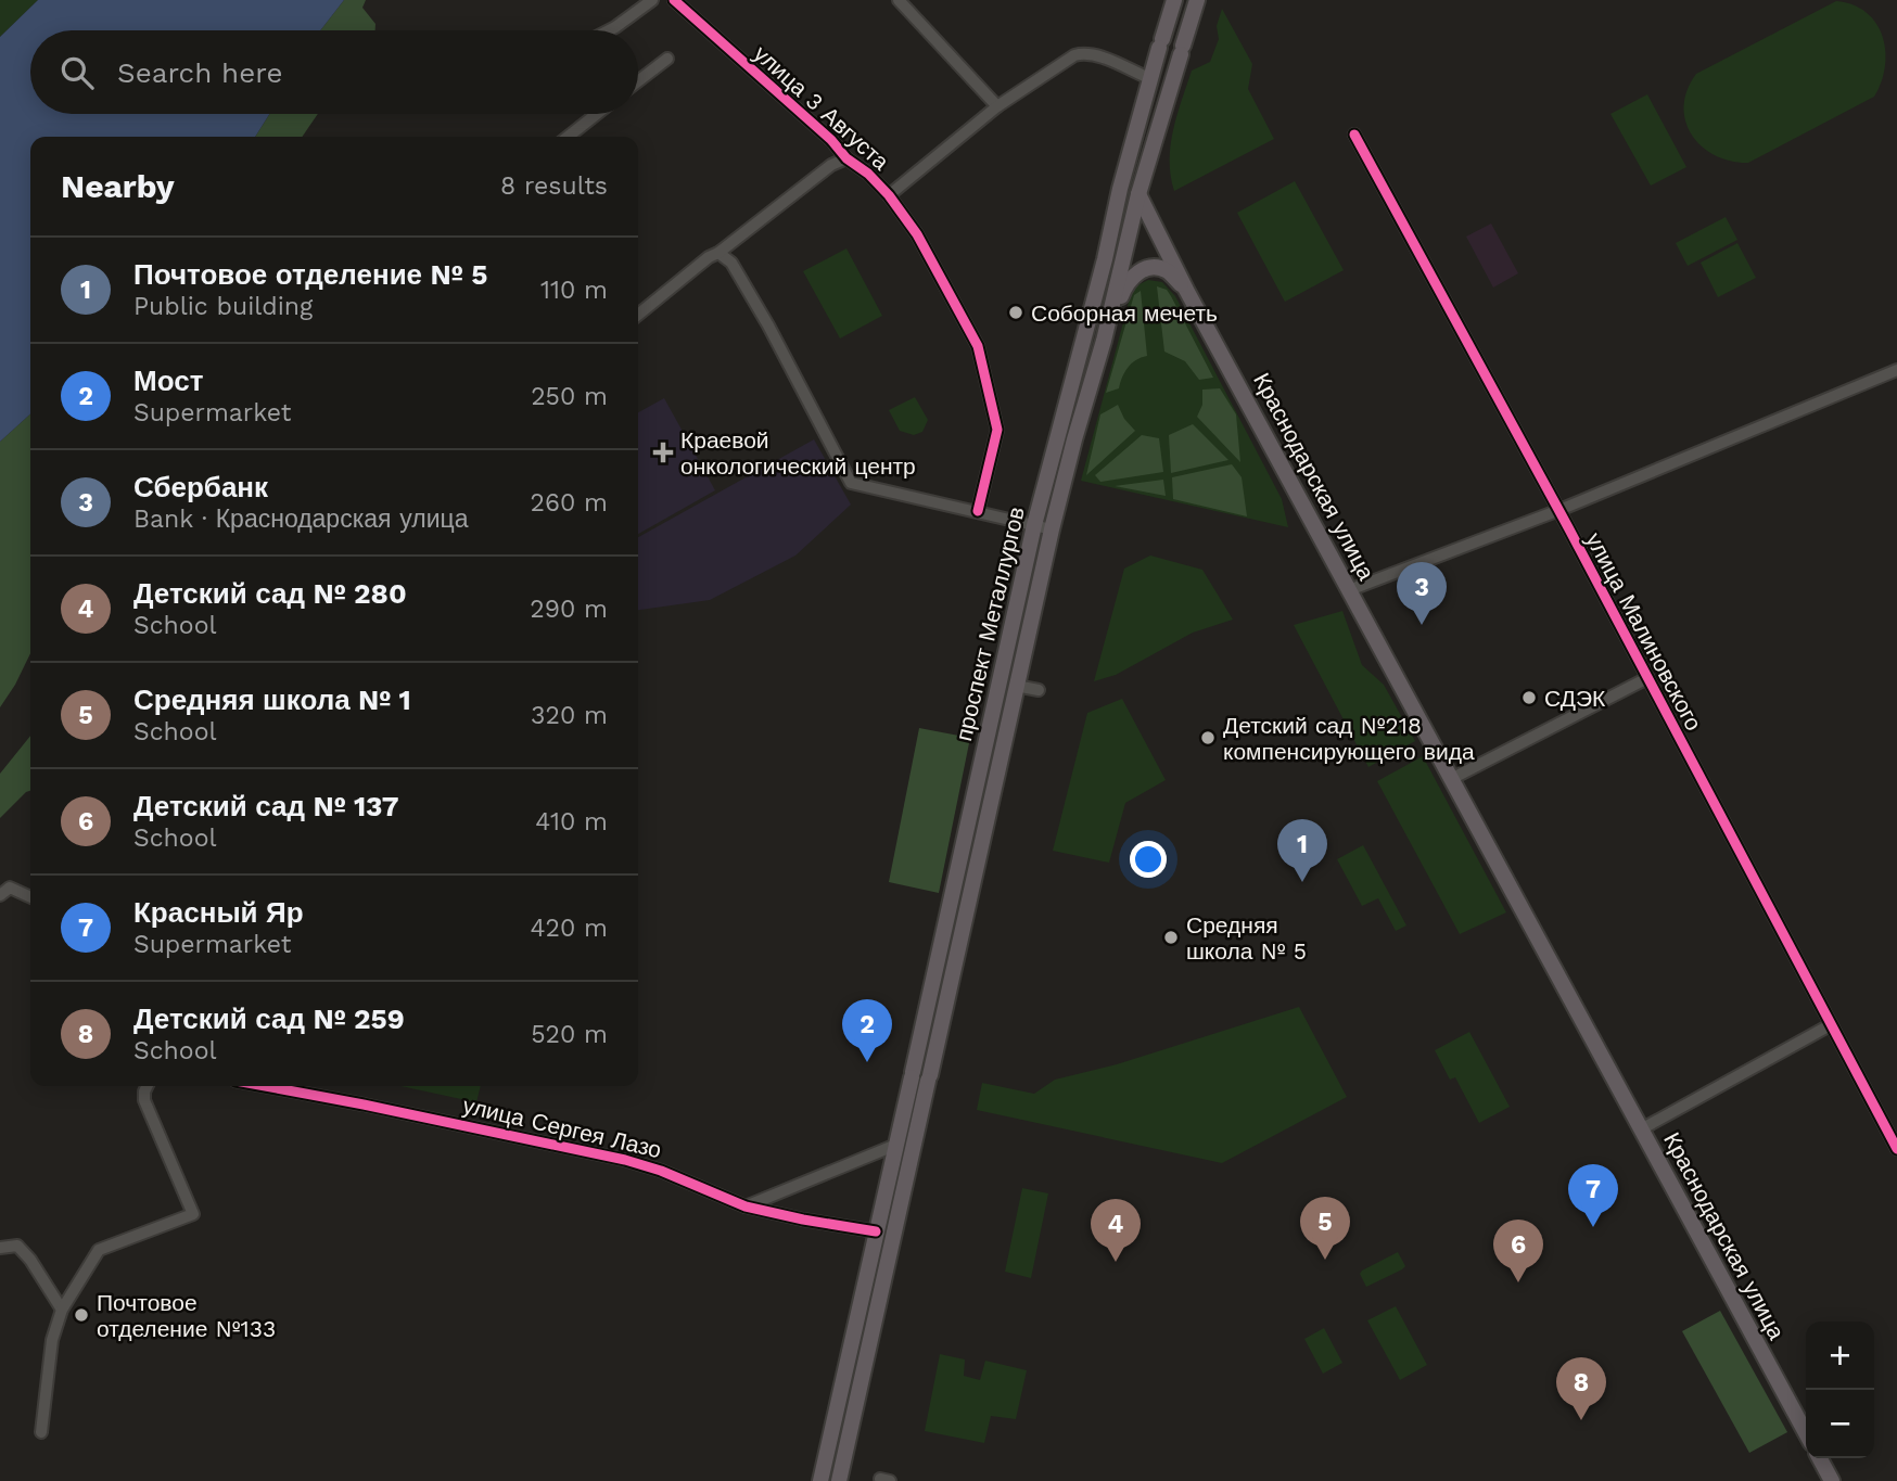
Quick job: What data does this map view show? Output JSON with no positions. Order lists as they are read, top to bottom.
{
  "streets": {
    "main road": ["Краснодарская улица", "проспект Металлургов"],
    "street": ["улица 3 Августа", "улица Малиновского", "улица Сергея Лазо"]
  },
  "crossings": [
    ["Краснодарская улица", "проспект Металлургов"],
    ["Краснодарская улица", "улица Малиновского"],
    ["проспект Металлургов", "улица Сергея Лазо"]
  ],
  "places": {
    "other": [
      "Соборная мечеть",
      "СДЭК",
      "Детский сад №218 компенсирующего вида",
      "Средняя школа № 5",
      "Почтовое отделение №133"
    ],
    "health": ["Краевой онкологический центр"]
  },
  "page": {
    "search": "Search here",
    "heading": ["Nearby", "8 results"],
    "list": [
      {
        "mark": "1",
        "name": "Почтовое отделение № 5",
        "note": "Public building",
        "value": "110 m"
      },
      {
        "mark": "2",
        "name": "Мост",
        "note": "Supermarket",
        "value": "250 m"
      },
      {
        "mark": "3",
        "name": "Сбербанк",
        "note": "Bank · Краснодарская улица",
        "value": "260 m"
      },
      {
        "mark": "4",
        "name": "Детский сад № 280",
        "note": "School",
        "value": "290 m"
      },
      {
        "mark": "5",
        "name": "Средняя школа № 1",
        "note": "School",
        "value": "320 m"
      },
      {
        "mark": "6",
        "name": "Детский сад № 137",
        "note": "School",
        "value": "410 m"
      },
      {
        "mark": "7",
        "name": "Красный Яр",
        "note": "Supermarket",
        "value": "420 m"
      },
      {
        "mark": "8",
        "name": "Детский сад № 259",
        "note": "School",
        "value": "520 m"
      }
    ],
    "pins": [
      "3",
      "1",
      "2",
      "7",
      "5",
      "4",
      "6",
      "8"
    ],
    "map_buttons": ["+", "−"]
  }
}
